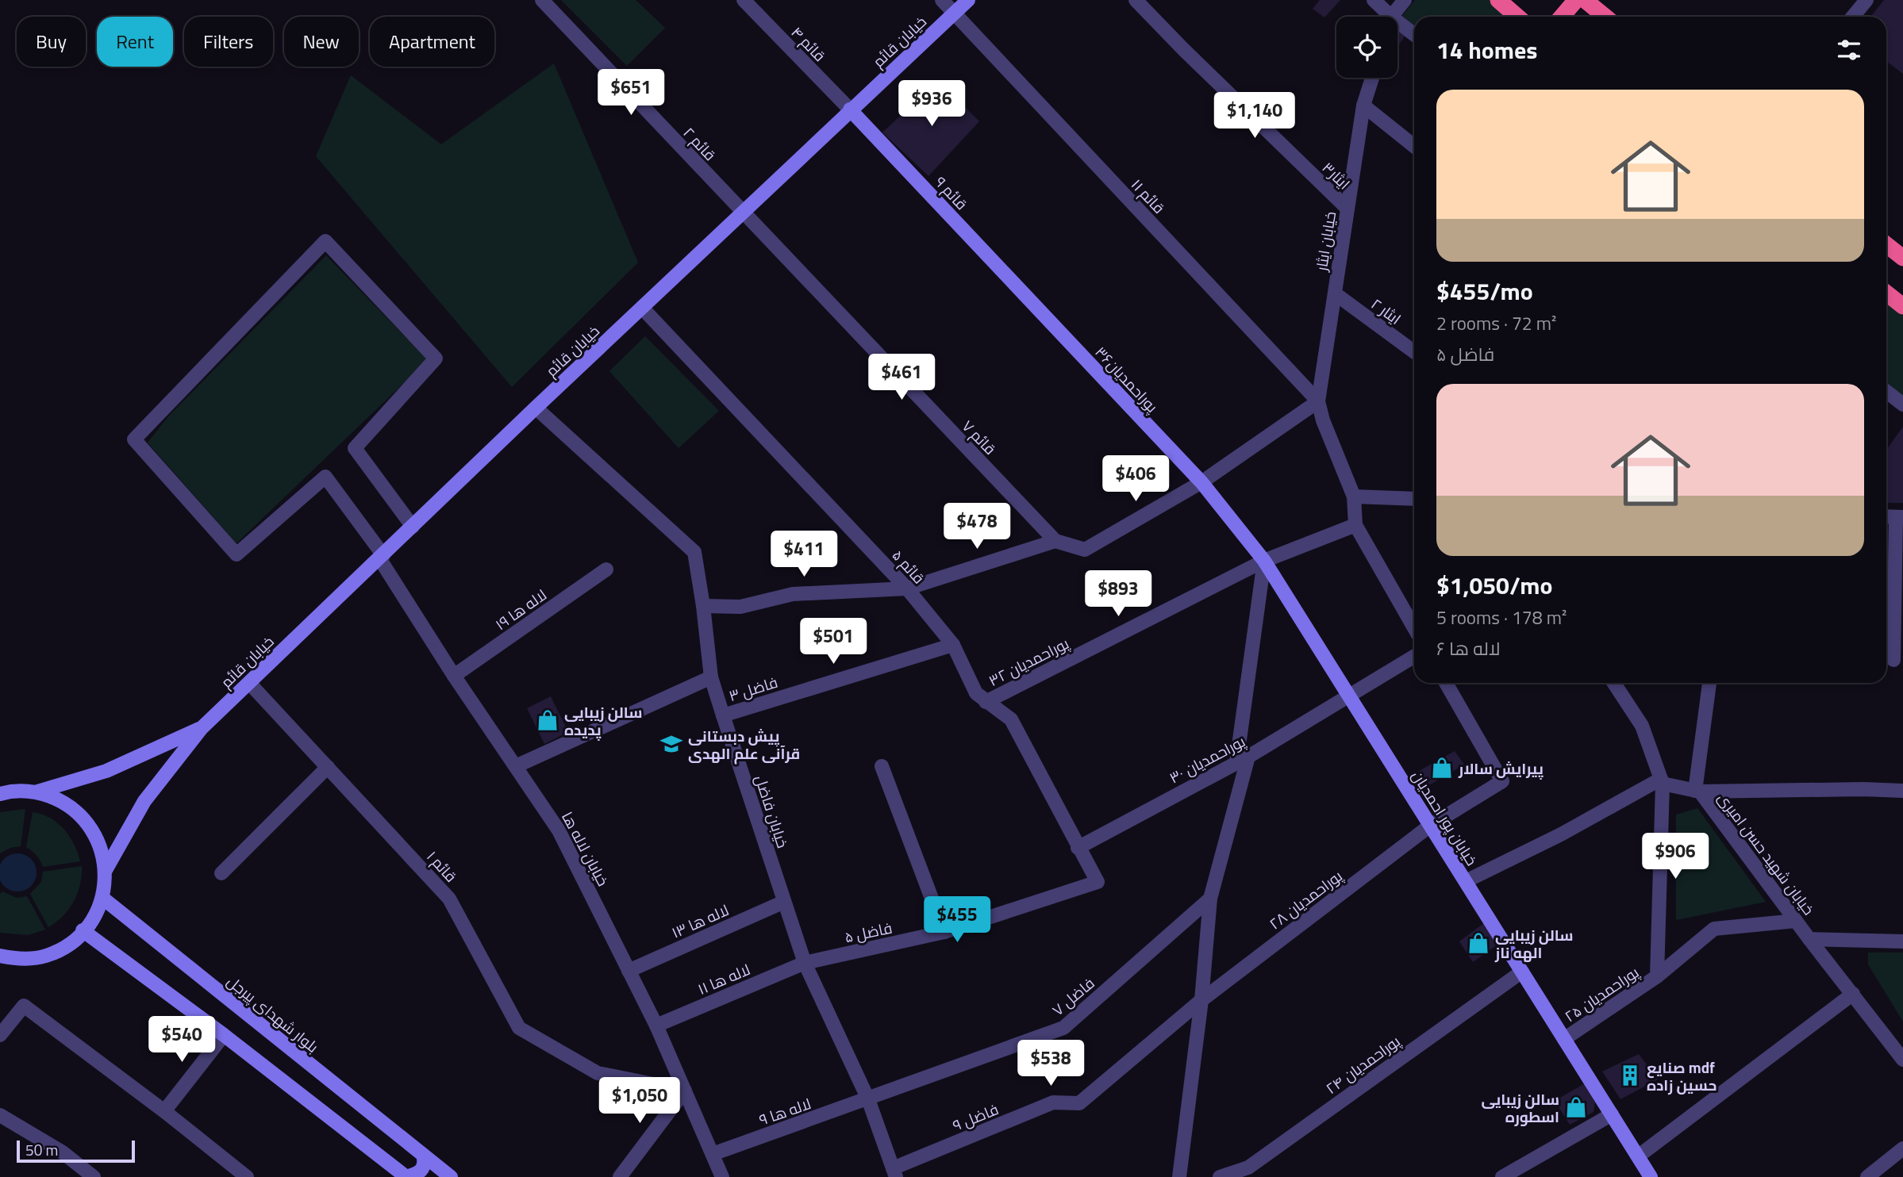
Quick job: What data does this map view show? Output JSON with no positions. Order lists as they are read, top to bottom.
{
  "streets": {
    "street": [
      "خیابان قائم",
      "قائم ۴",
      "قائم ۲",
      "ایثار۳",
      "قائم ۹",
      "قائم ۱۱",
      "خیابان ایثار",
      "ایثار ۲",
      "پوراحمدیان۳۶",
      "قائم ۷",
      "قائم ۵",
      "لاله ها ۱۹",
      "پوراحمدیان ۳۲",
      "فاضل ۳",
      "پوراحمدیان ۳۰",
      "خیابان فاضل",
      "خیابان پور احمدیان",
      "خیابان لاله ها",
      "خیابان شهید حسن امیری",
      "قائم ۱",
      "پوراحمدیان ۲۸",
      "لاله ها ۱۳",
      "فاضل ۵",
      "لاله ها ۱۱",
      "پوراحمدیان ۲۵",
      "فاضل ۷",
      "بلوار شهدای پیرجل",
      "پوراحمدیان ۲۴",
      "لاله ها ۹",
      "فاضل ۹"
    ]
  },
  "crossings": [
    ["خیابان قائم", "قائم ۴"],
    ["خیابان قائم", "قائم ۲"],
    ["خیابان قائم", "قائم ۹"],
    ["خیابان قائم", "قائم ۱۱"],
    ["خیابان قائم", "قائم ۷"],
    ["خیابان قائم", "قائم ۵"],
    ["خیابان قائم", "خیابان فاضل"],
    ["خیابان قائم", "خیابان لاله ها"],
    ["خیابان قائم", "قائم ۱"],
    ["قائم ۴", "قائم ۹"],
    ["قائم ۲", "قائم ۷"],
    ["ایثار۳", "خیابان ایثار"],
    ["قائم ۹", "پوراحمدیان۳۶"],
    ["قائم ۱۱", "خیابان ایثار"],
    ["خیابان ایثار", "ایثار ۲"],
    ["خیابان ایثار", "پوراحمدیان ۳۲"],
    ["پوراحمدیان۳۶", "قائم ۷"],
    ["پوراحمدیان۳۶", "خیابان پور احمدیان"],
    ["قائم ۷", "خیابان پور احمدیان"],
    ["قائم ۵", "پوراحمدیان ۳۲"],
    ["قائم ۵", "فاضل ۳"],
    ["قائم ۵", "پوراحمدیان ۳۰"],
    ["قائم ۵", "فاضل ۵"],
    ["لاله ها ۱۹", "خیابان لاله ها"],
    ["پوراحمدیان ۳۲", "خیابان پور احمدیان"],
    ["فاضل ۳", "خیابان فاضل"],
    ["پوراحمدیان ۳۰", "خیابان پور احمدیان"],
    ["خیابان فاضل", "لاله ها ۱۳"],
    ["خیابان فاضل", "فاضل ۵"],
    ["خیابان فاضل", "لاله ها ۱۱"],
    ["خیابان فاضل", "فاضل ۷"],
    ["خیابان فاضل", "لاله ها ۹"],
    ["خیابان فاضل", "فاضل ۹"],
    ["خیابان پور احمدیان", "پوراحمدیان ۲۸"],
    ["خیابان پور احمدیان", "پوراحمدیان ۲۵"],
    ["خیابان پور احمدیان", "پوراحمدیان ۲۴"],
    ["خیابان لاله ها", "قائم ۱"],
    ["خیابان لاله ها", "لاله ها ۱۳"],
    ["خیابان لاله ها", "لاله ها ۱۱"],
    ["خیابان لاله ها", "لاله ها ۹"],
    ["خیابان شهید حسن امیری", "پوراحمدیان ۲۵"],
    ["پوراحمدیان ۲۸", "فاضل ۹"],
    ["فاضل ۵", "لاله ها ۱۱"],
    ["فاضل ۷", "لاله ها ۹"]
  ],
  "places": {
    "shop": [
      "سالن زیبایی پدیده",
      "پیرایش سالار",
      "سالن زیبایی الهه ناز",
      "سالن زیبایی اسطوره"
    ],
    "school or university": ["پیش دبستانی قرآنی علم الهدی"],
    "building": ["صنایع mdf حسین زاده"]
  },
  "scale_bar": "50 m",
  "page": {
    "chip": [
      "Buy",
      "Rent",
      "Filters",
      "New",
      "Apartment"
    ],
    "heading": "14 homes",
    "price": [
      "$651",
      "$936",
      "$1,140",
      "$461",
      "$406",
      "$478",
      "$411",
      "$893",
      "$501",
      "$906",
      "$455",
      "$540",
      "$538",
      "$1,050"
    ],
    "list": [
      {
        "name": "$455/mo",
        "note": "2 rooms · 72 m² · فاضل ۵"
      },
      {
        "name": "$1,050/mo",
        "note": "5 rooms · 178 m² · لاله ها ۶"
      }
    ],
    "scale": "50 m"
  }
}
